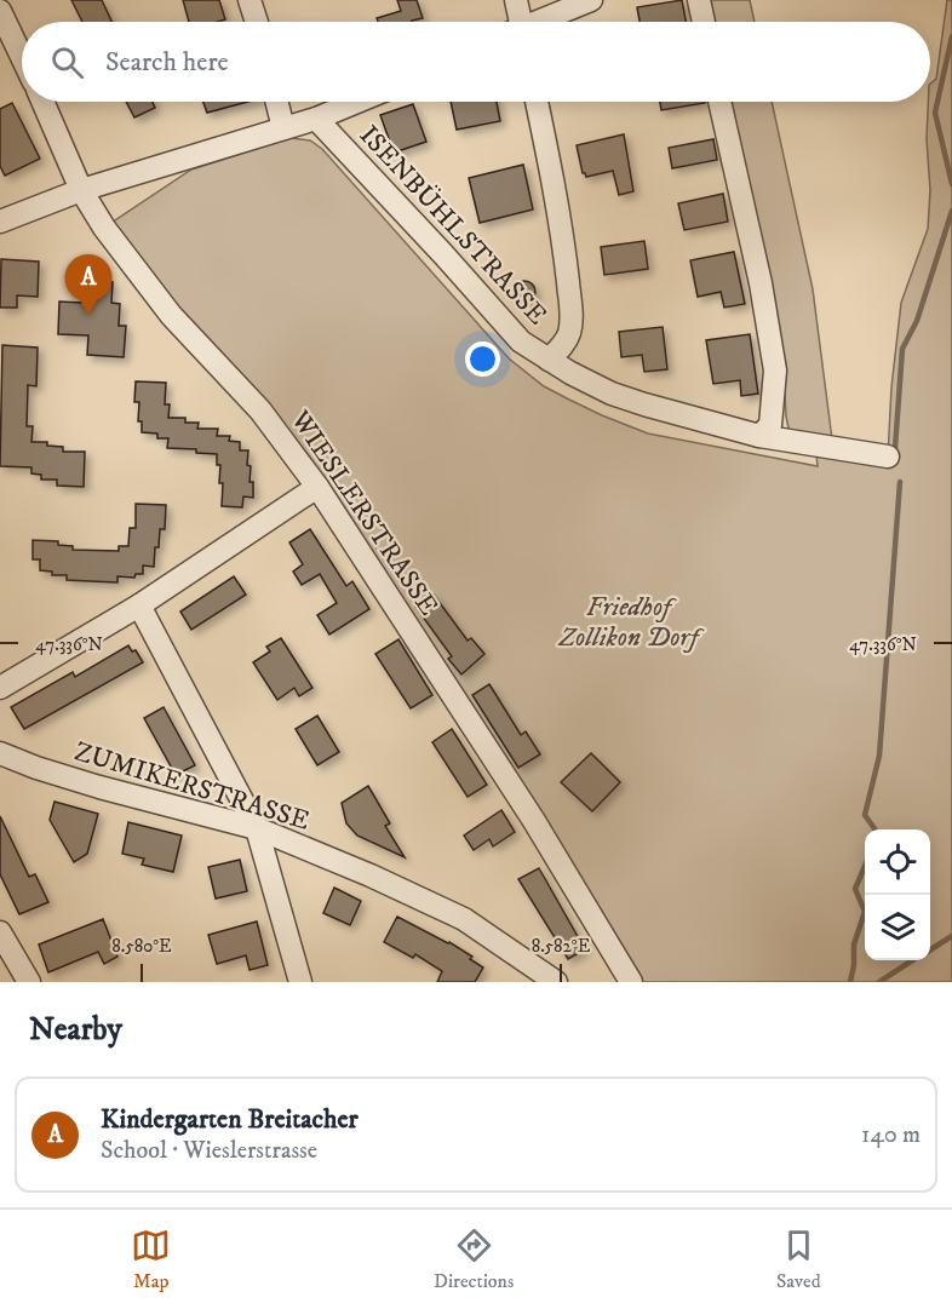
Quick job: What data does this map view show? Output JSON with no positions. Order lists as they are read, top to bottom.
{
  "streets": {
    "street": ["ISENBÜHLSTRASSE", "WIESLERSTRASSE", "ZUMIKERSTRASSE"]
  },
  "parks": ["Friedhof Zollikon Dorf"],
  "page": {
    "search": "Search here",
    "pins": "A",
    "heading": "Nearby",
    "list": [
      {
        "mark": "A",
        "name": "Kindergarten Breitacher",
        "note": "School · Wieslerstrasse",
        "value": "140 m"
      }
    ],
    "nav": ["Map", "Directions", "Saved"]
  },
  "coordinates": ["47.336°N", "8.580°E", "8.582°E"]
}
